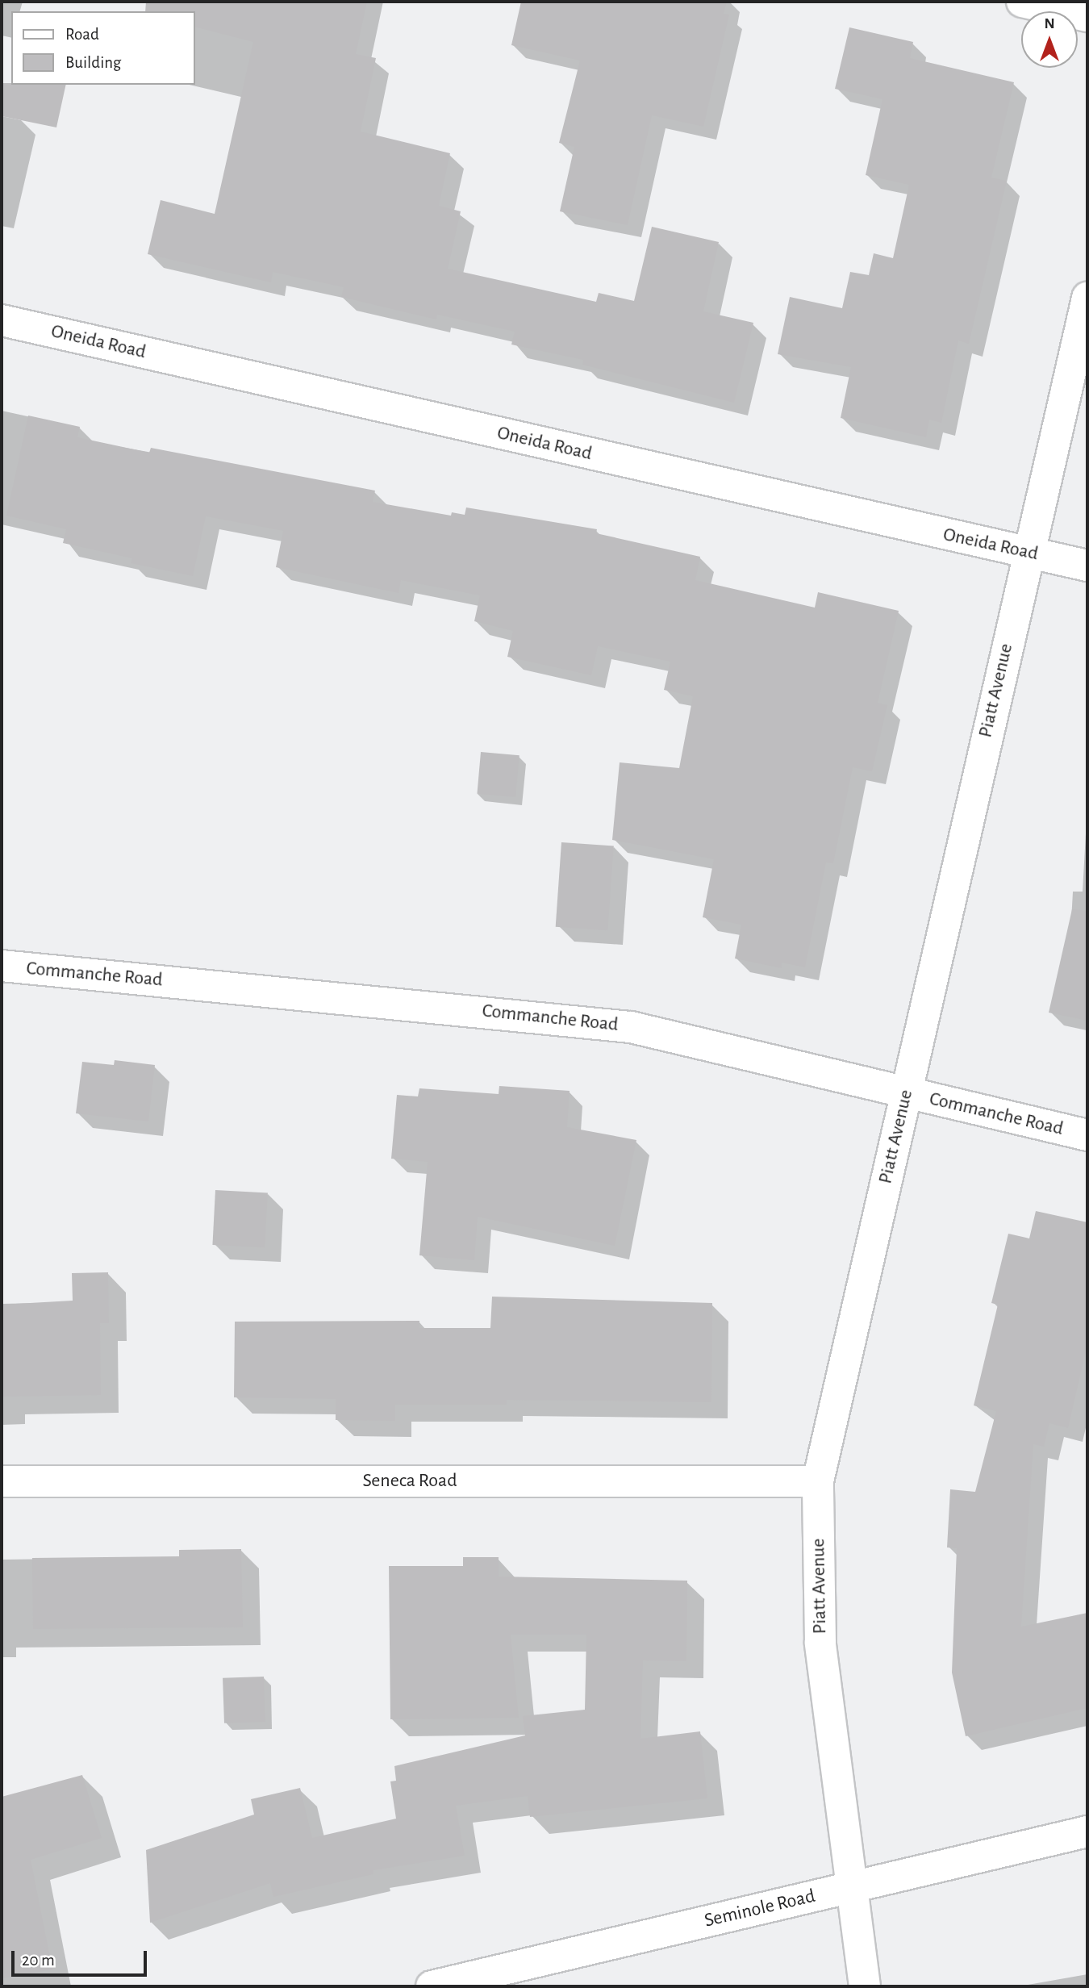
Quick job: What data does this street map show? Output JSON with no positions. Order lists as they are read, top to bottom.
{
  "streets": {
    "street": [
      "Oneida Road",
      "Piatt Avenue",
      "Commanche Road",
      "Seneca Road",
      "Seminole Road"
    ]
  },
  "crossings": [
    ["Oneida Road", "Piatt Avenue"],
    ["Piatt Avenue", "Commanche Road"],
    ["Piatt Avenue", "Seneca Road"],
    ["Piatt Avenue", "Seminole Road"]
  ],
  "legend": ["Road", "Building"],
  "scale_bar": "20 m",
  "north": "top"
}
